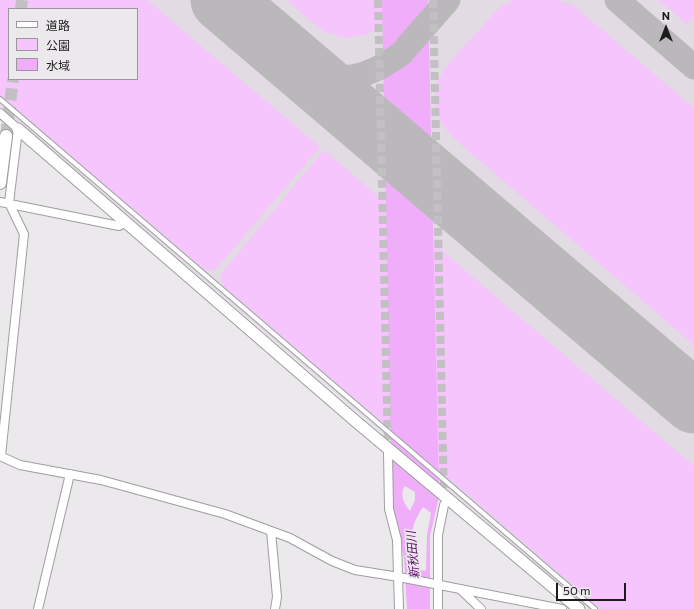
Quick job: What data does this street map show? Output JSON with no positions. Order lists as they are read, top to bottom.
{
  "water": ["新秋田川"],
  "legend": ["道路", "公園", "水域"],
  "scale_bar": "50 m",
  "north": "top"
}
